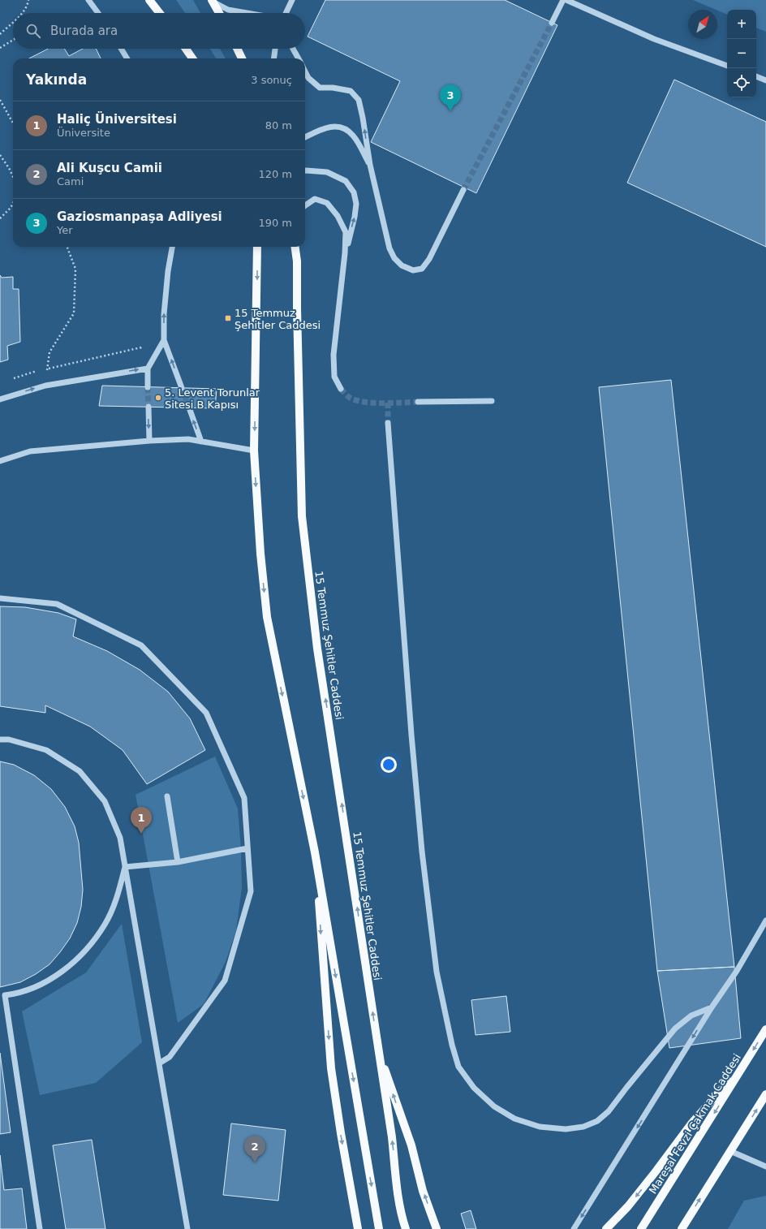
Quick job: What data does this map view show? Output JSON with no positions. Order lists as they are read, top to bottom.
{
  "streets": {
    "main road": ["15 Temmuz Şehitler Caddesi", "Mareşal Fevzi Çakmak Caddesi"]
  },
  "places": {
    "transit": ["15 Temmuz Şehitler Caddesi"],
    "other": ["5. Levent Torunlar Sitesi B Kapısı"]
  },
  "north": "top right",
  "page": {
    "map_buttons": ["+", "−"],
    "search": "Burada ara",
    "heading": ["Yakında", "3 sonuç"],
    "pins": ["3", "1", "2"],
    "list": [
      {
        "mark": "1",
        "name": "Haliç Üniversitesi",
        "note": "Üniversite",
        "value": "80 m"
      },
      {
        "mark": "2",
        "name": "Ali Kuşcu Camii",
        "note": "Cami",
        "value": "120 m"
      },
      {
        "mark": "3",
        "name": "Gaziosmanpaşa Adliyesi",
        "note": "Yer",
        "value": "190 m"
      }
    ]
  }
}
